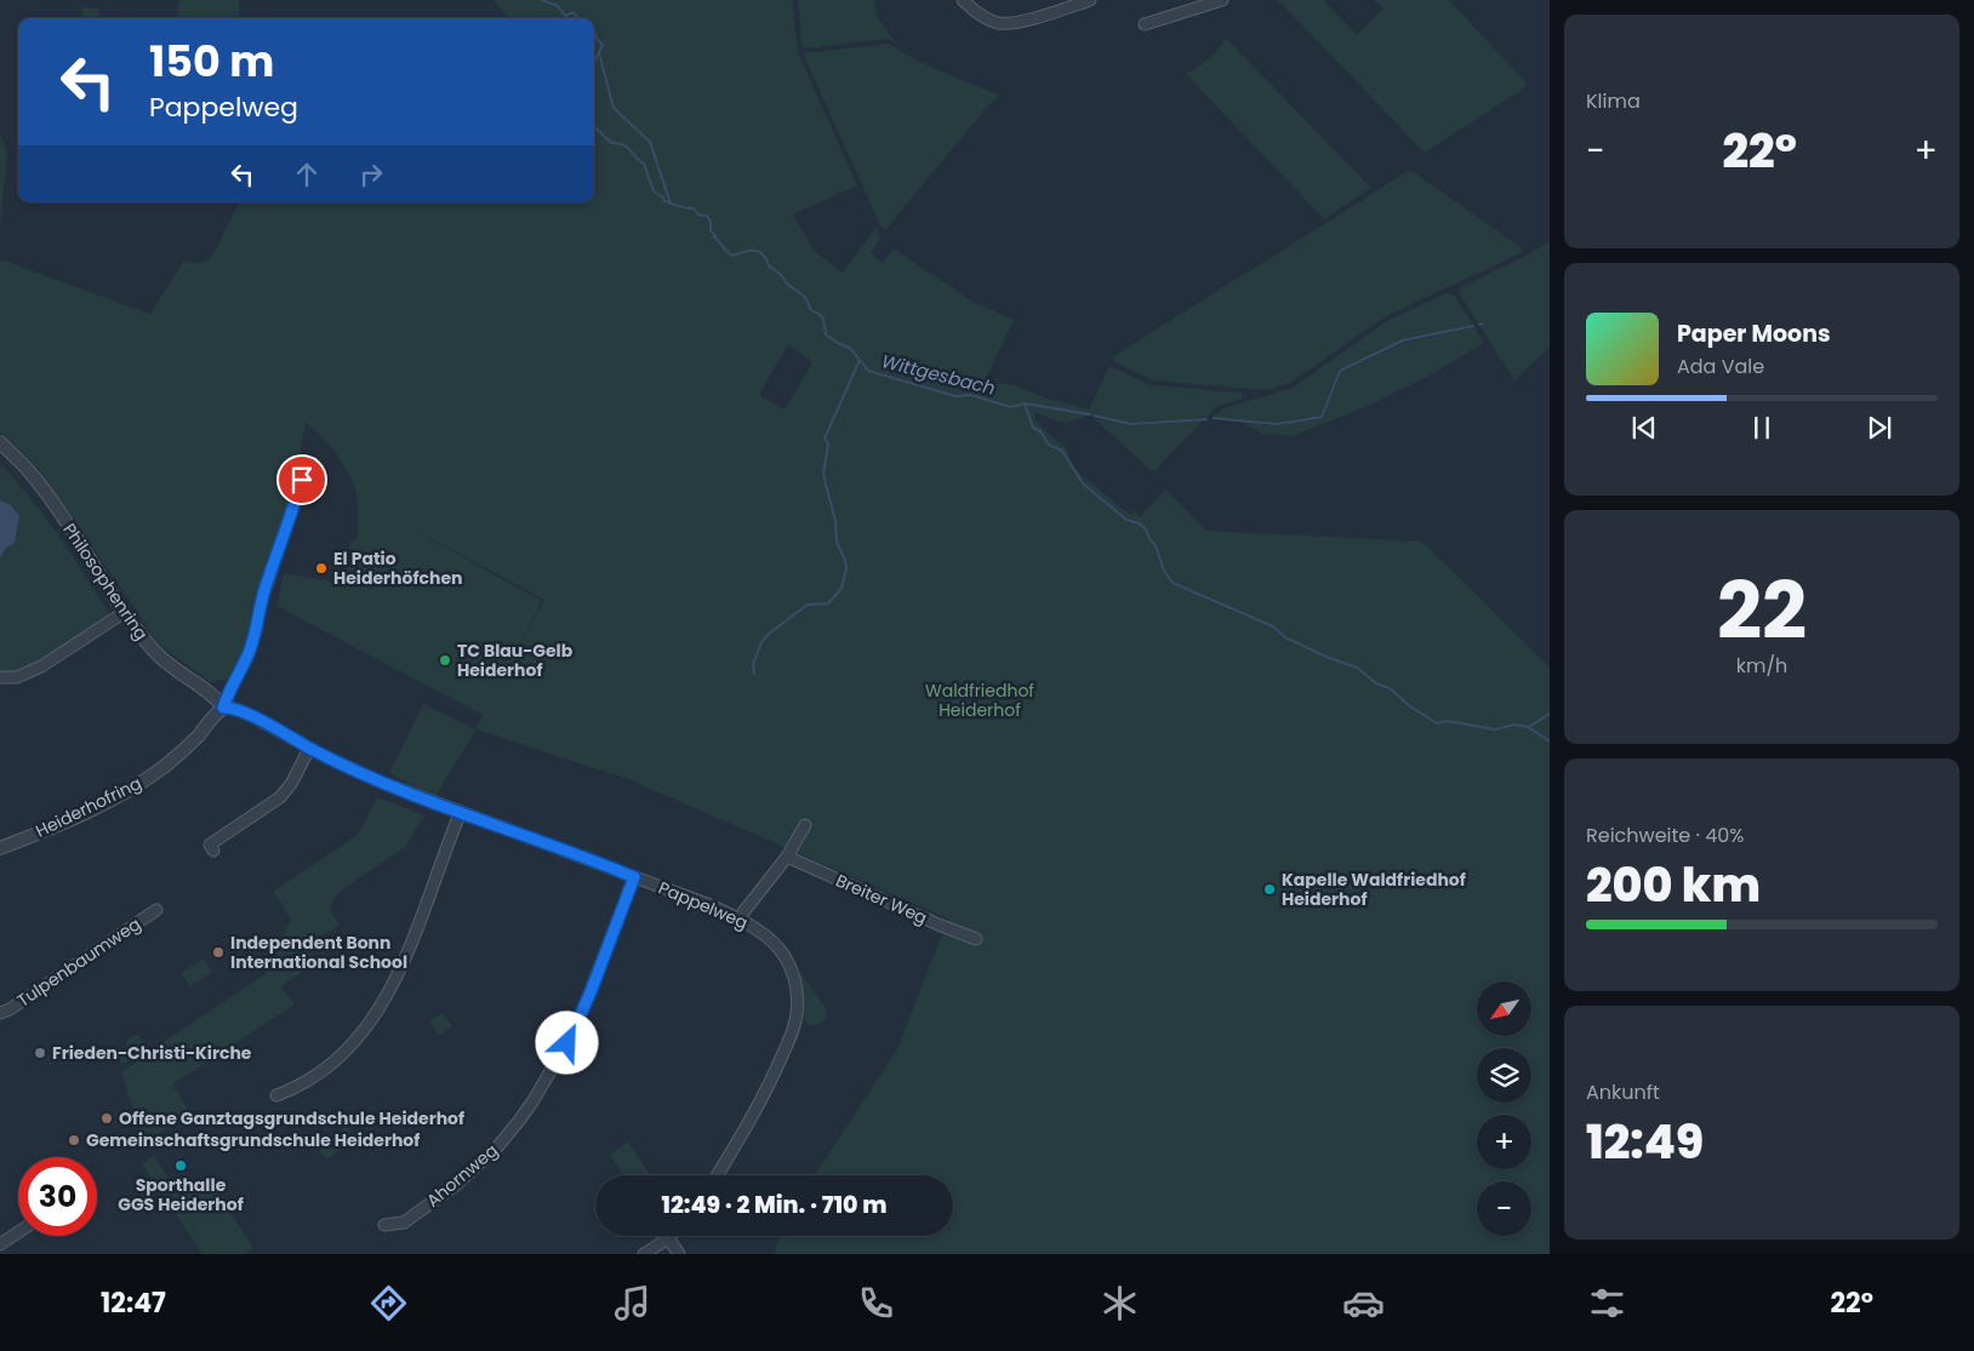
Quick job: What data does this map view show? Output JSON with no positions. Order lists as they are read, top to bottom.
{
  "streets": {
    "street": [
      "Philosophenring",
      "Heiderhofring",
      "Breiter Weg",
      "Pappelweg",
      "Tulpenbaumweg",
      "Ahornweg"
    ]
  },
  "crossings": [
    ["Philosophenring", "Heiderhofring"],
    ["Philosophenring", "Pappelweg"],
    ["Heiderhofring", "Pappelweg"],
    ["Pappelweg", "Ahornweg"]
  ],
  "water": ["Wittgesbach"],
  "parks": ["Waldfriedhof Heiderhof"],
  "places": [
    "El Patio Heiderhöfchen",
    "TC Blau-Gelb Heiderhof",
    "Kapelle Waldfriedhof Heiderhof",
    "Independent Bonn International School",
    "Frieden-Christi-Kirche",
    "Offene Ganztagsgrundschule Heiderhof",
    "Gemeinschaftsgrundschule Heiderhof",
    "Sporthalle GGS Heiderhof"
  ],
  "north": "bottom left",
  "page": {
    "tile": [
      "Klima",
      ["22", "km/h"],
      ["Reichweite · 40%", "200 km"],
      ["Ankunft", "12:49"]
    ],
    "turn": ["150 m", "Pappelweg"],
    "heat": ["−", "22°", "+"],
    "song": ["Paper Moons", "Ada Vale"],
    "map_buttons": ["+", "−"],
    "limit": "30",
    "trip": "12:49 · 2 Min. · 710 m",
    "tabs": ["12:47", "22°"]
  }
}
